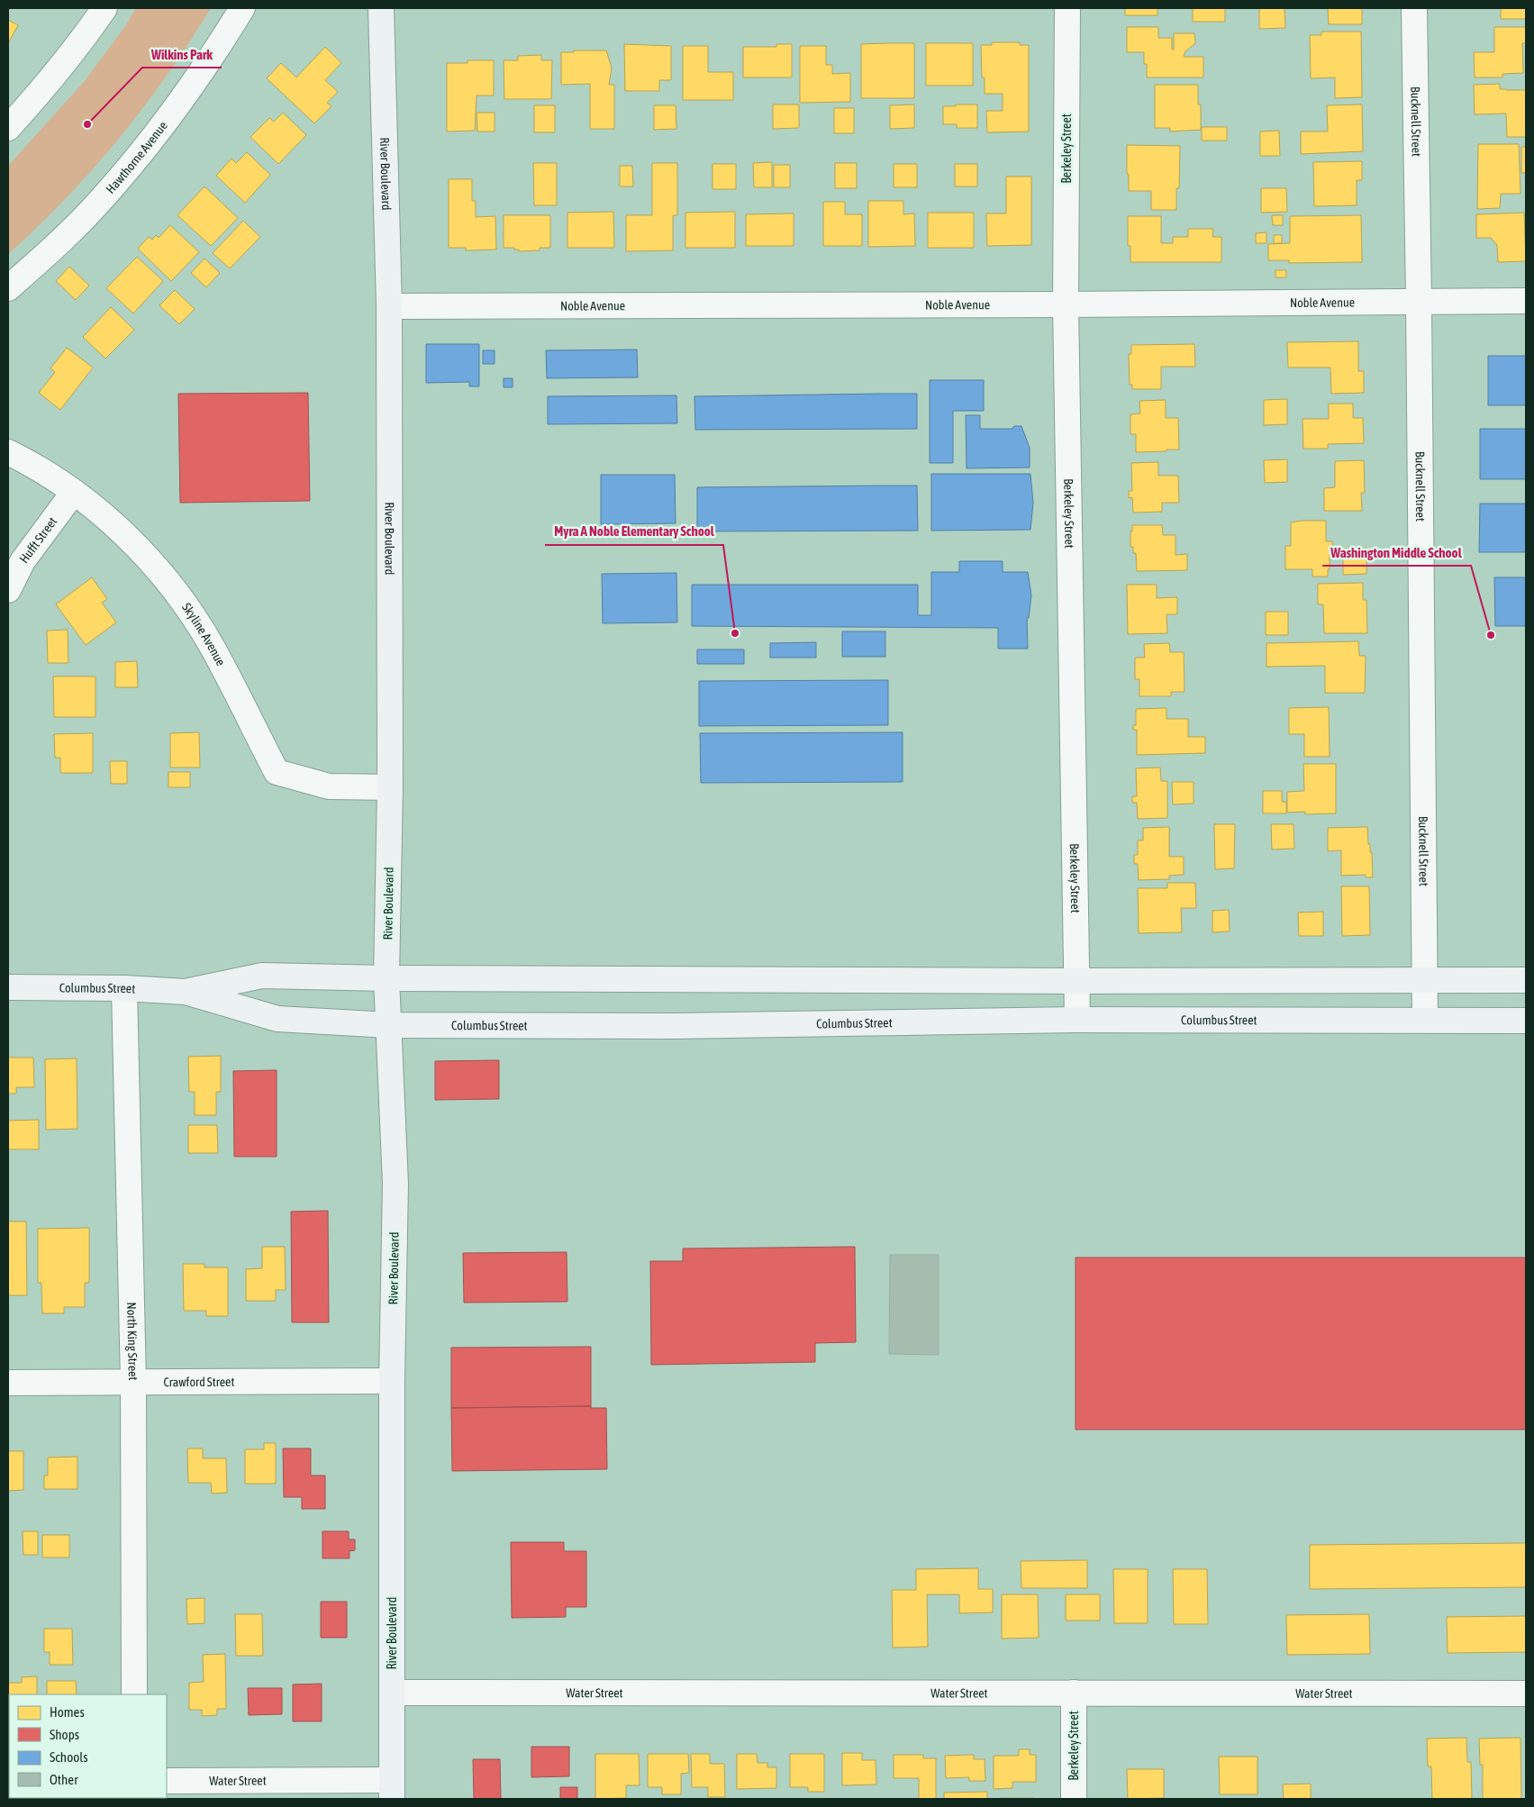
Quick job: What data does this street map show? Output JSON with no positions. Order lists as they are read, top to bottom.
{
  "streets": {
    "main road": ["River Boulevard", "Columbus Street"],
    "street": [
      "Bucknell Street",
      "Berkeley Street",
      "Hawthorne Avenue",
      "Noble Avenue",
      "Hufft Street",
      "Skyline Avenue",
      "North King Street",
      "Crawford Street",
      "Water Street"
    ]
  },
  "crossings": [
    ["Bucknell Street", "Noble Avenue"],
    ["Bucknell Street", "Columbus Street"],
    ["Berkeley Street", "Noble Avenue"],
    ["Berkeley Street", "Columbus Street"],
    ["Berkeley Street", "Water Street"],
    ["River Boulevard", "Noble Avenue"],
    ["River Boulevard", "Skyline Avenue"],
    ["River Boulevard", "Columbus Street"],
    ["River Boulevard", "Crawford Street"],
    ["River Boulevard", "Water Street"],
    ["Hufft Street", "Skyline Avenue"],
    ["Columbus Street", "North King Street"],
    ["North King Street", "Crawford Street"]
  ],
  "places": ["Wilkins Park", "Myra A Noble Elementary School", "Washington Middle School"],
  "legend": [
    "Homes",
    "Shops",
    "Schools",
    "Other"
  ]
}
